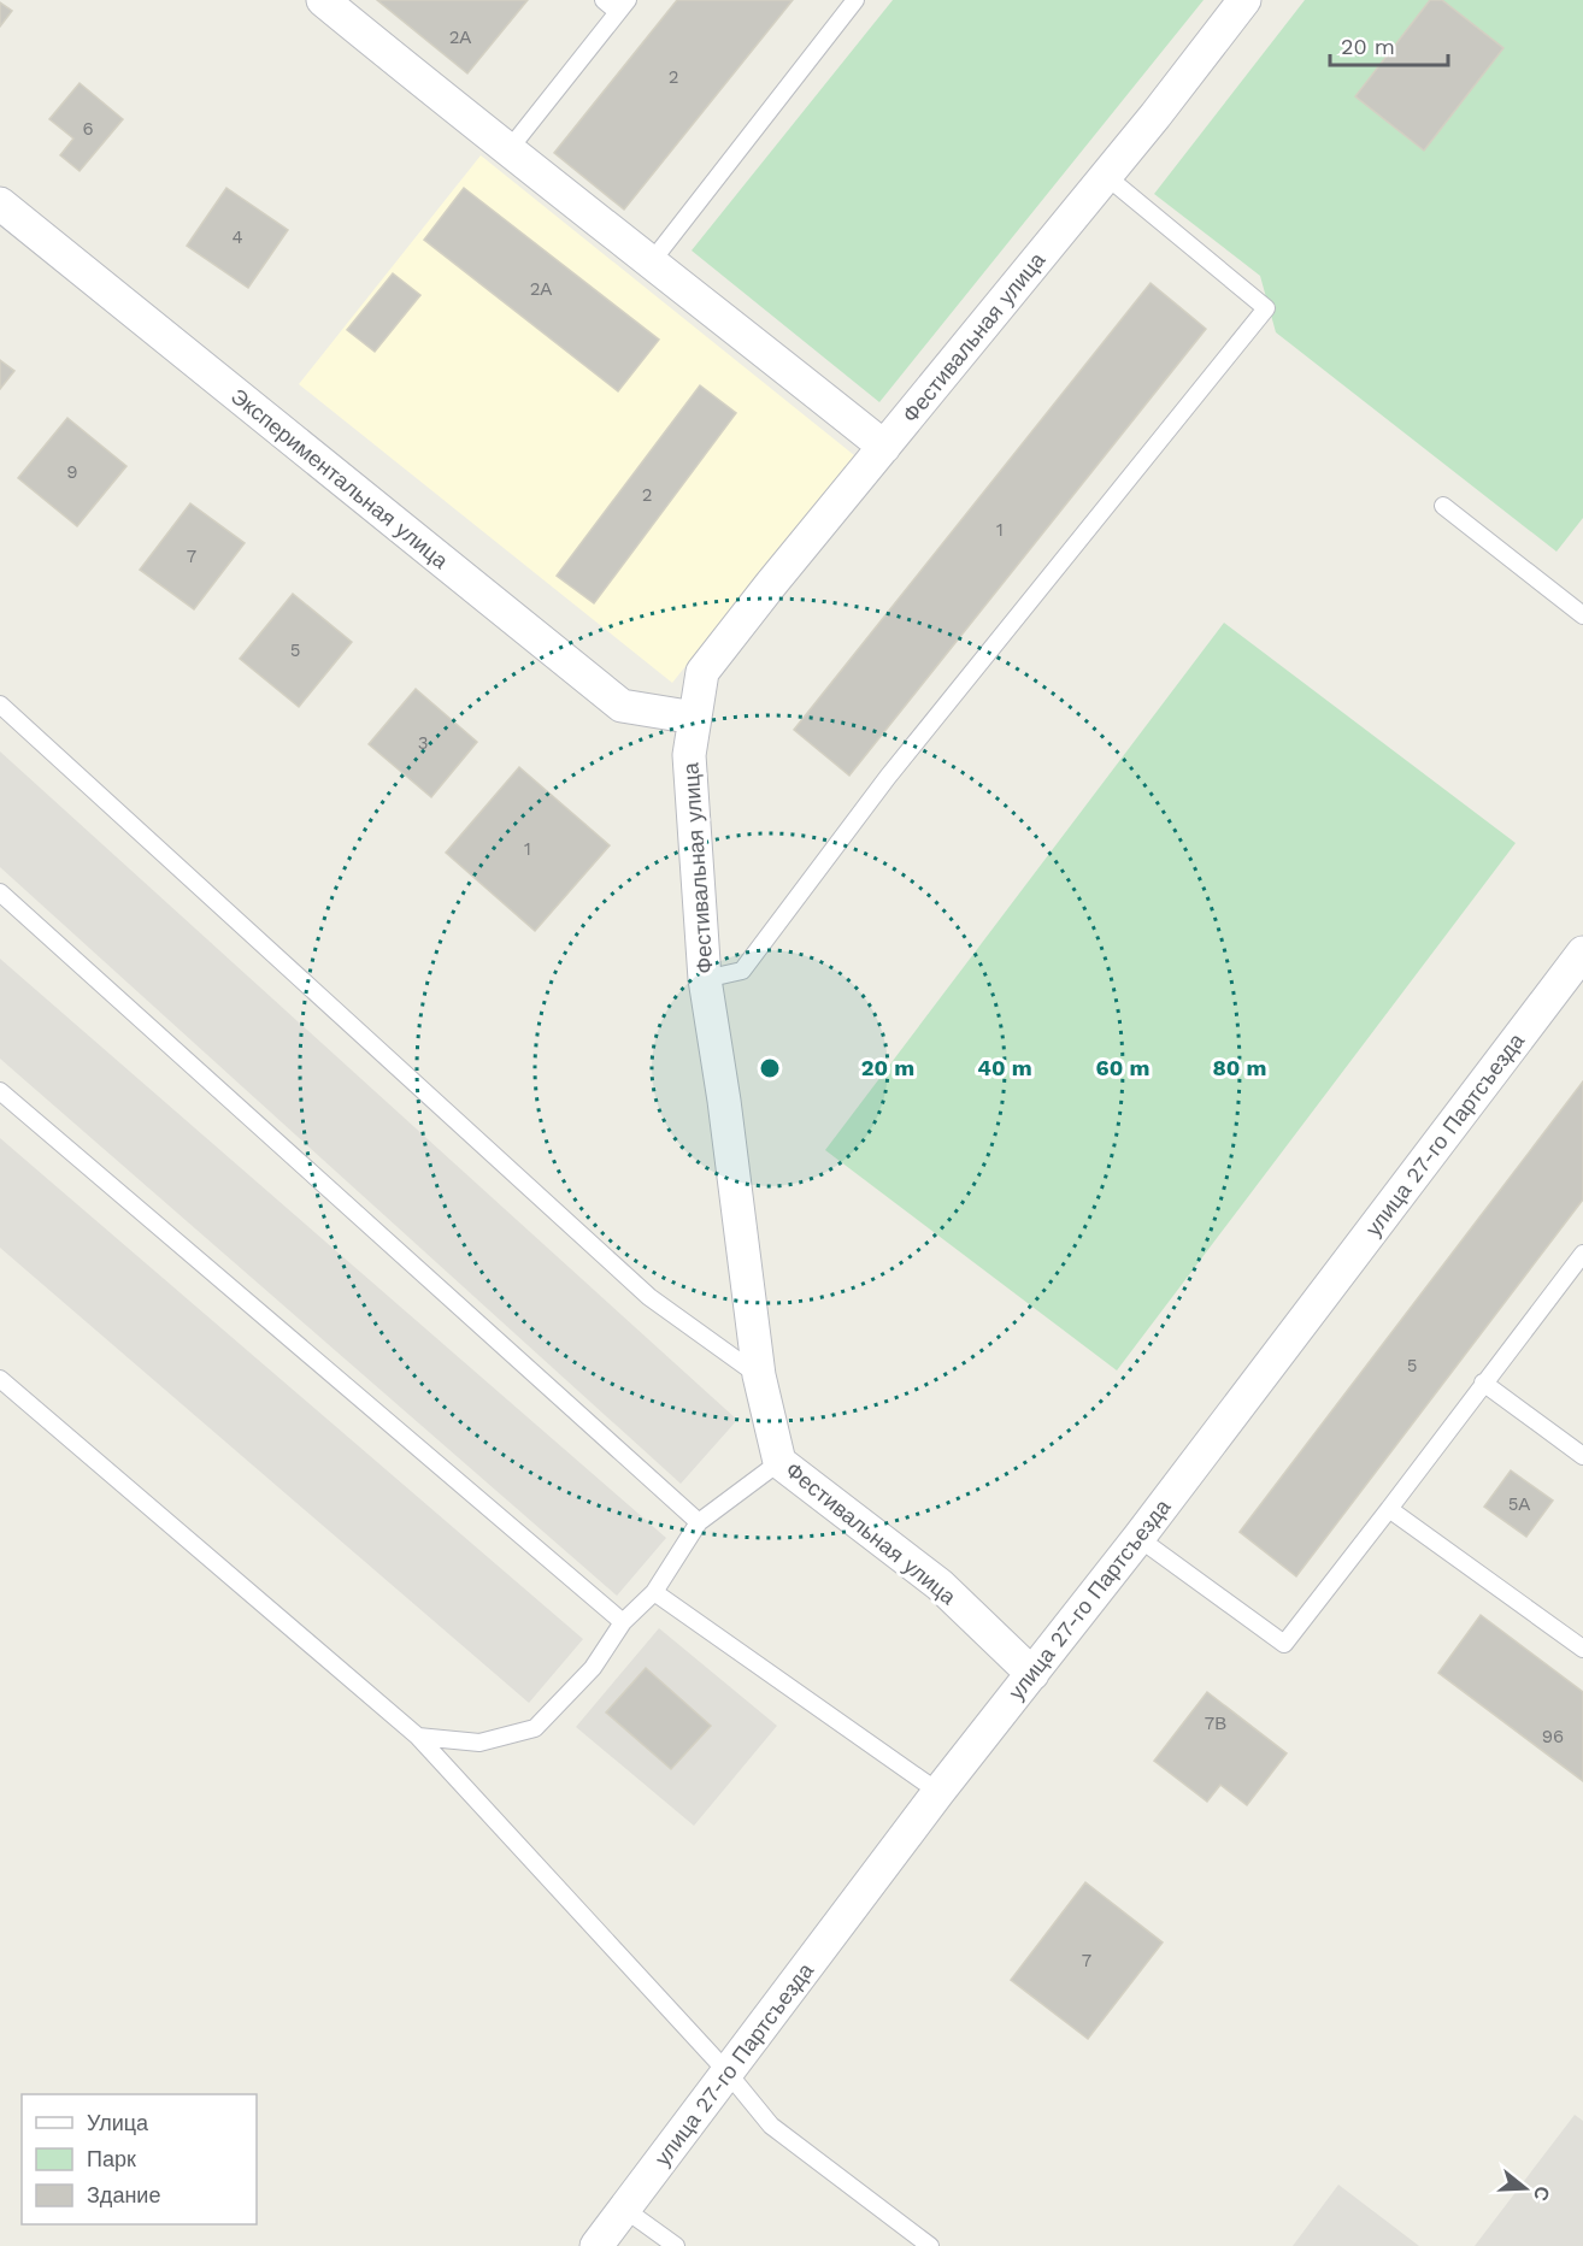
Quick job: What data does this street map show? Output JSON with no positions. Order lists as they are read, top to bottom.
{
  "streets": {
    "street": ["Фестивальная улица", "Экспериментальная улица", "улица 27-го Партсъезда"]
  },
  "crossings": [
    ["Фестивальная улица", "Экспериментальная улица"],
    ["Фестивальная улица", "улица 27-го Партсъезда"]
  ],
  "house_numbers": [
    "2А",
    "2",
    "6",
    "4",
    "2А",
    "9",
    "2",
    "1",
    "7",
    "5",
    "3",
    "1",
    "5",
    "5А",
    "7В",
    "96",
    "7"
  ],
  "legend": ["Улица", "Парк", "Здание"],
  "scale_bar": "20 m",
  "north": "right",
  "rings": [
    "20 m",
    "40 m",
    "60 m",
    "80 m"
  ]
}
